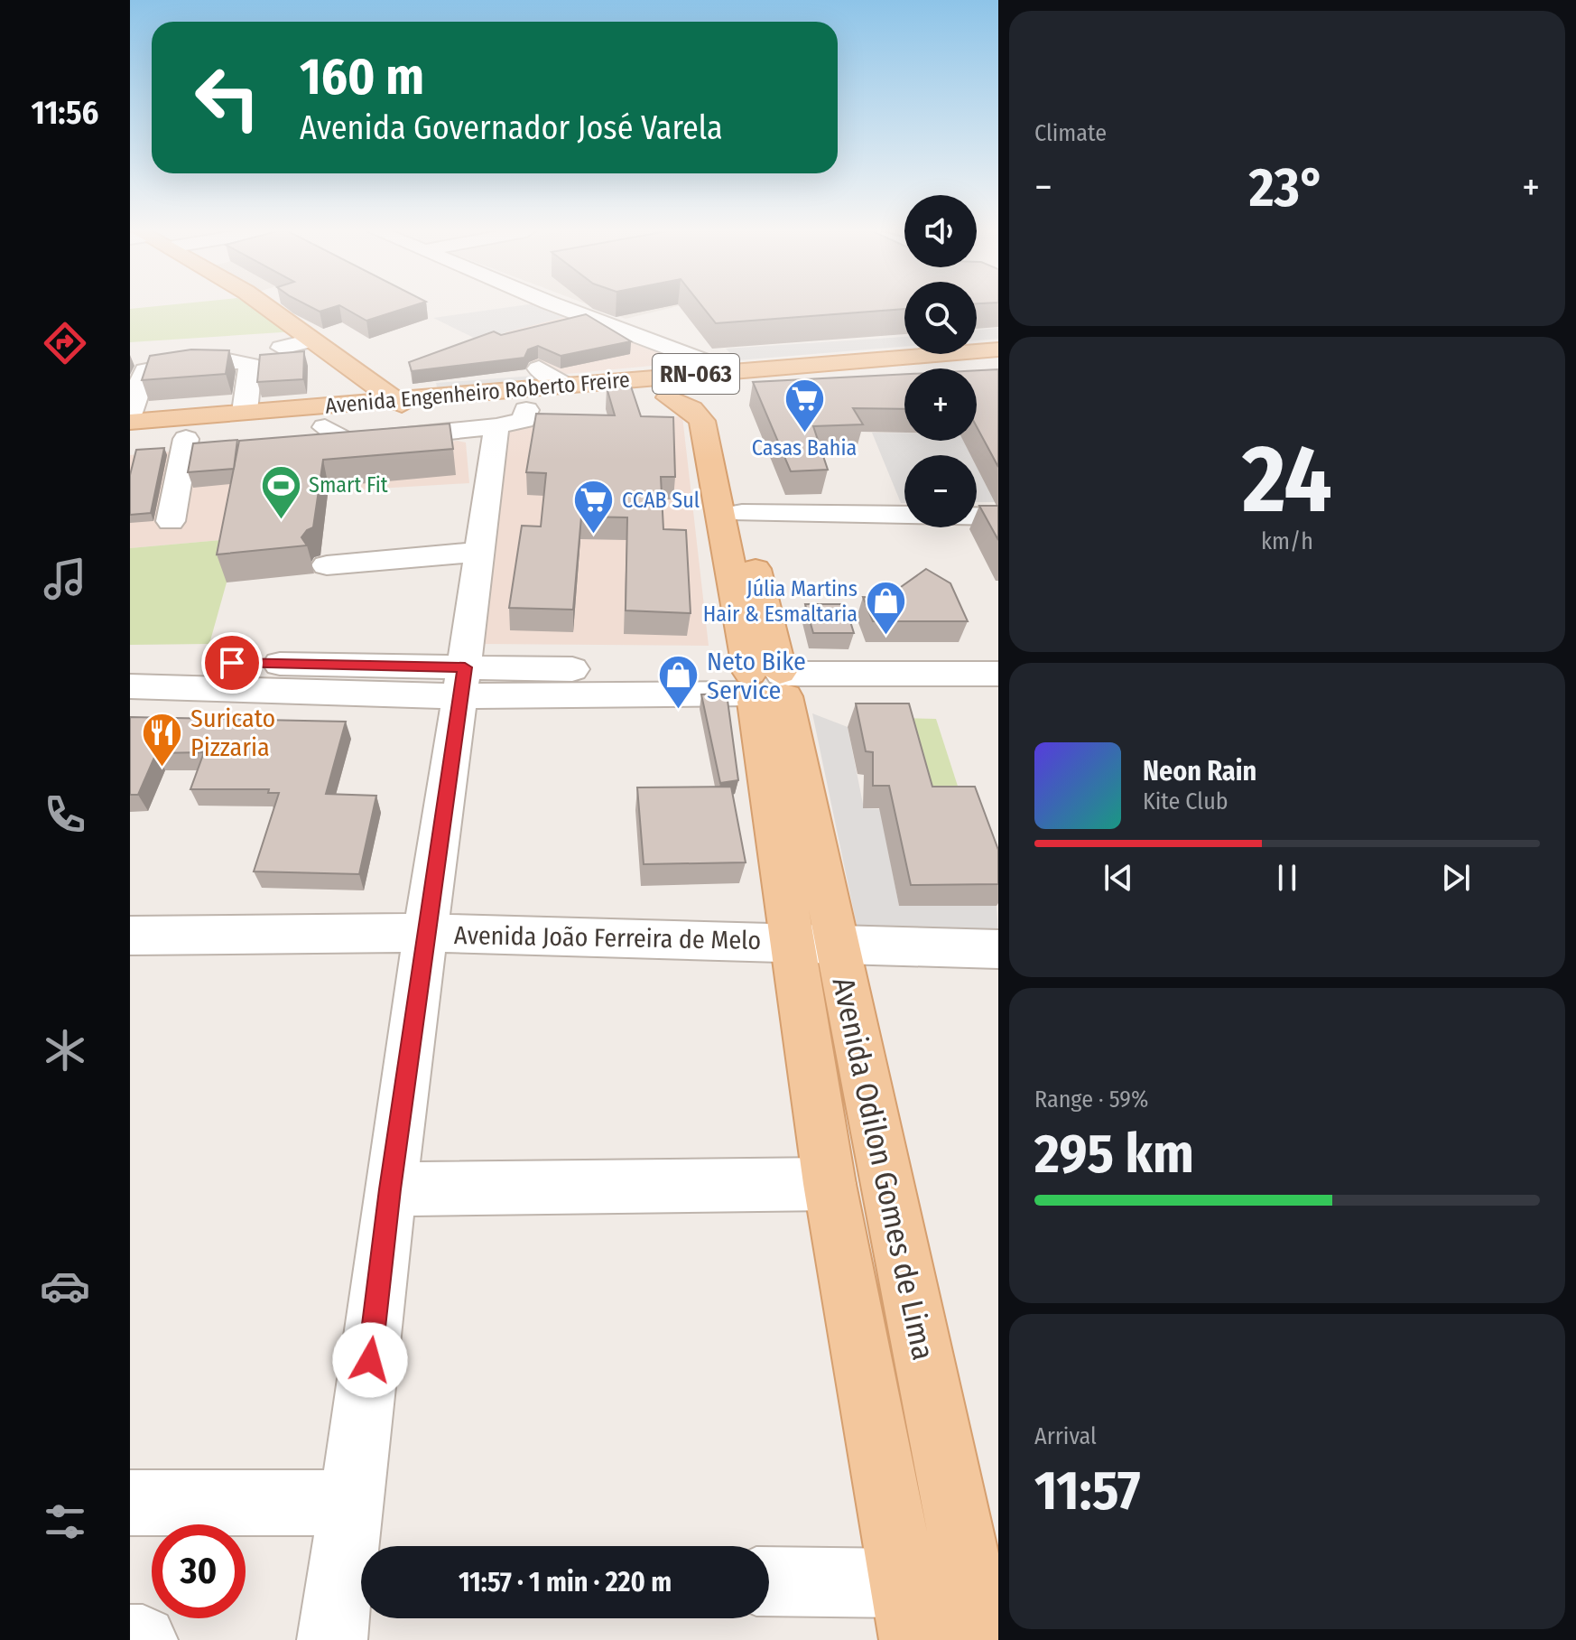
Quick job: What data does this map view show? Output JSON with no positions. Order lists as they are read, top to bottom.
{
  "streets": {
    "main road": ["RN-063", "Avenida Engenheiro Roberto Freire", "Avenida Odilon Gomes de Lima"],
    "street": ["Avenida João Ferreira de Melo"]
  },
  "crossings": [
    ["Avenida Engenheiro Roberto Freire", "Avenida Odilon Gomes de Lima"],
    ["Avenida João Ferreira de Melo", "Avenida Odilon Gomes de Lima"]
  ],
  "places": {
    "supermarket": ["Casas Bahia", "CCAB Sul"],
    "sports": ["Smart Fit"],
    "shop": ["Júlia Martins Hair & Esmaltaria", "Neto Bike Service"],
    "restaurant": ["Suricato Pizzaria"]
  },
  "page": {
    "tabs": "11:56",
    "tile": [
      "Climate",
      ["24", "km/h"],
      ["Range · 59%", "295 km"],
      ["Arrival", "11:57"]
    ],
    "turn": ["160 m", "Avenida Governador José Varela"],
    "heat": ["−", "23°", "+"],
    "map_buttons": ["+", "−"],
    "song": ["Neon Rain", "Kite Club"],
    "limit": "30",
    "trip": "11:57 · 1 min · 220 m"
  }
}
